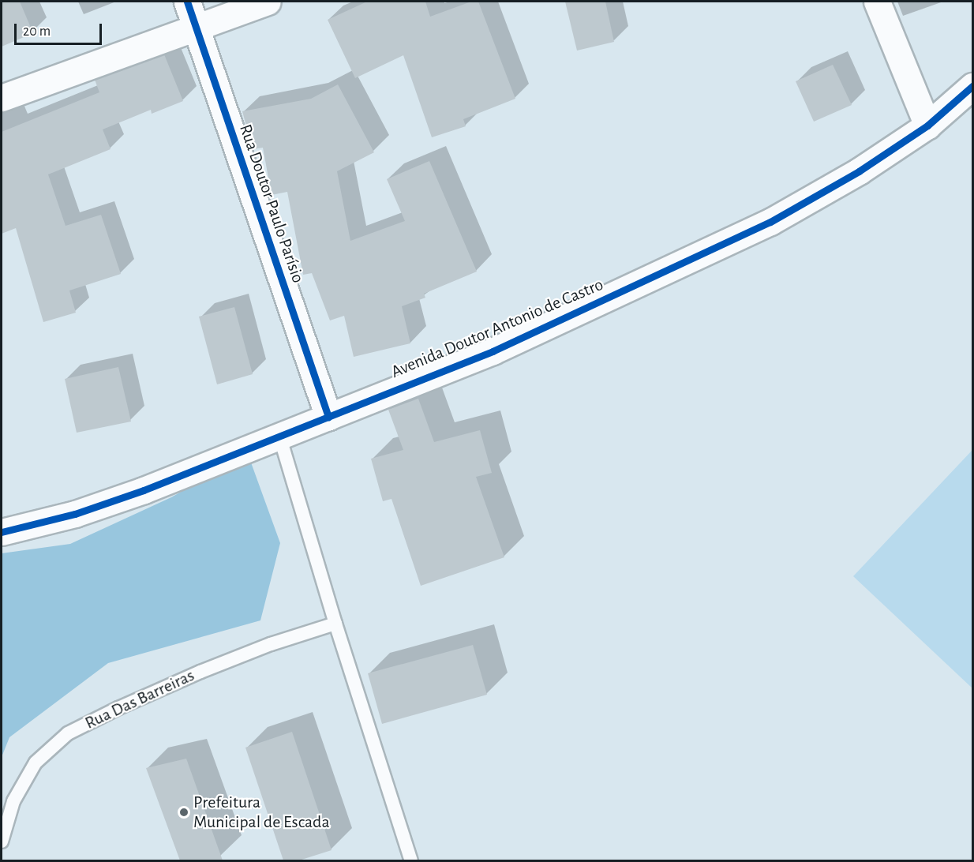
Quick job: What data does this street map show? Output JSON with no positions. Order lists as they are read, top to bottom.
{
  "streets": {
    "street": ["Rua Doutor Paulo Parísio", "Avenida Doutor Antonio de Castro"],
    "lane": ["Rua Das Barreiras"]
  },
  "crossings": [
    ["Rua Doutor Paulo Parísio", "Avenida Doutor Antonio de Castro"]
  ],
  "places": ["Prefeitura Municipal de Escada"],
  "scale_bar": "20 m"
}
